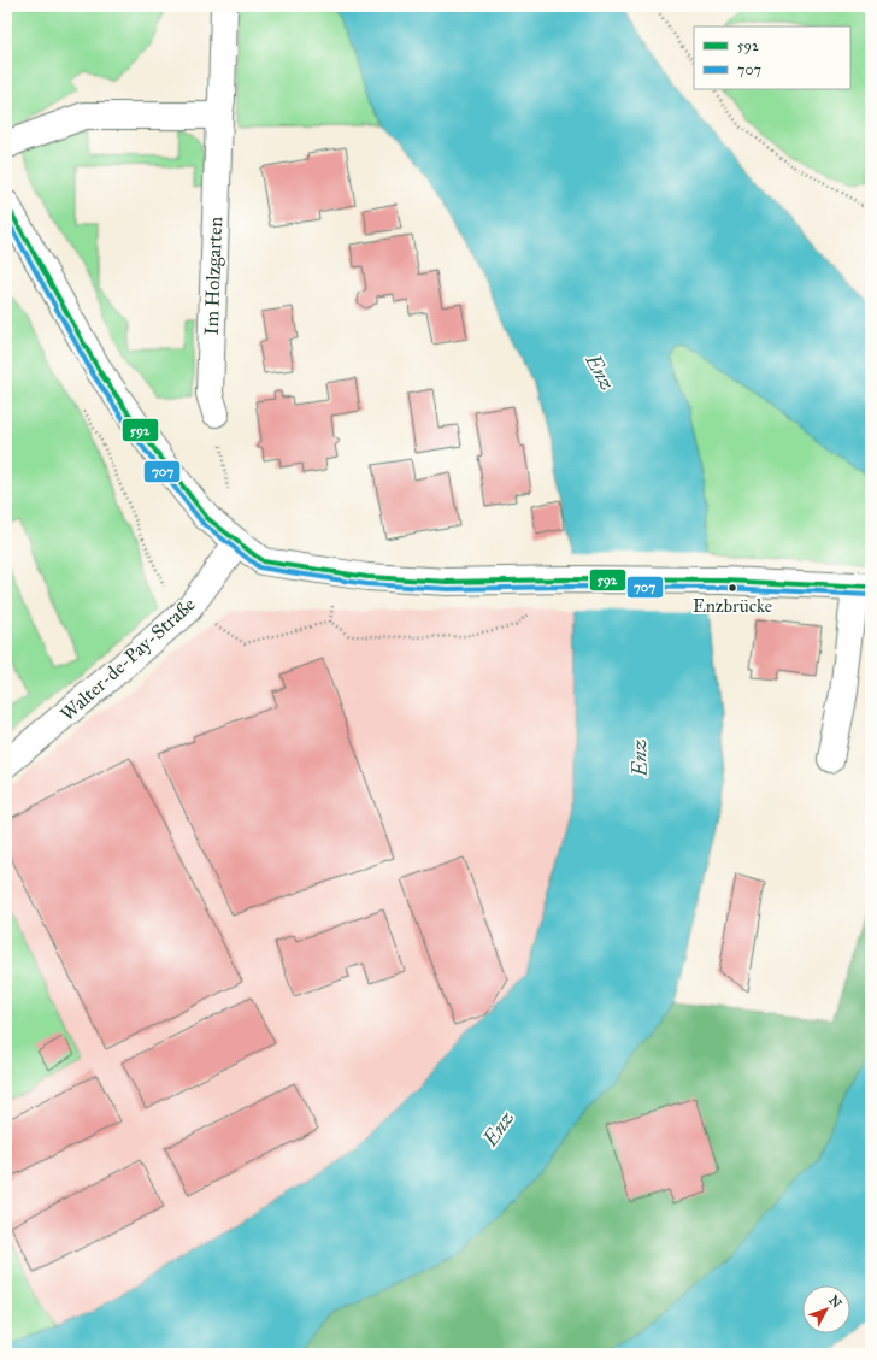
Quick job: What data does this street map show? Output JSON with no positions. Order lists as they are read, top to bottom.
{
  "streets": {
    "street": ["Im Holzgarten", "Walter-de-Pay-Straße"]
  },
  "water": ["Enz"],
  "places": ["Enzbrücke"],
  "lines": ["transit line 592", "transit line 707"],
  "legend": ["592", "707"],
  "north": "top right"
}
